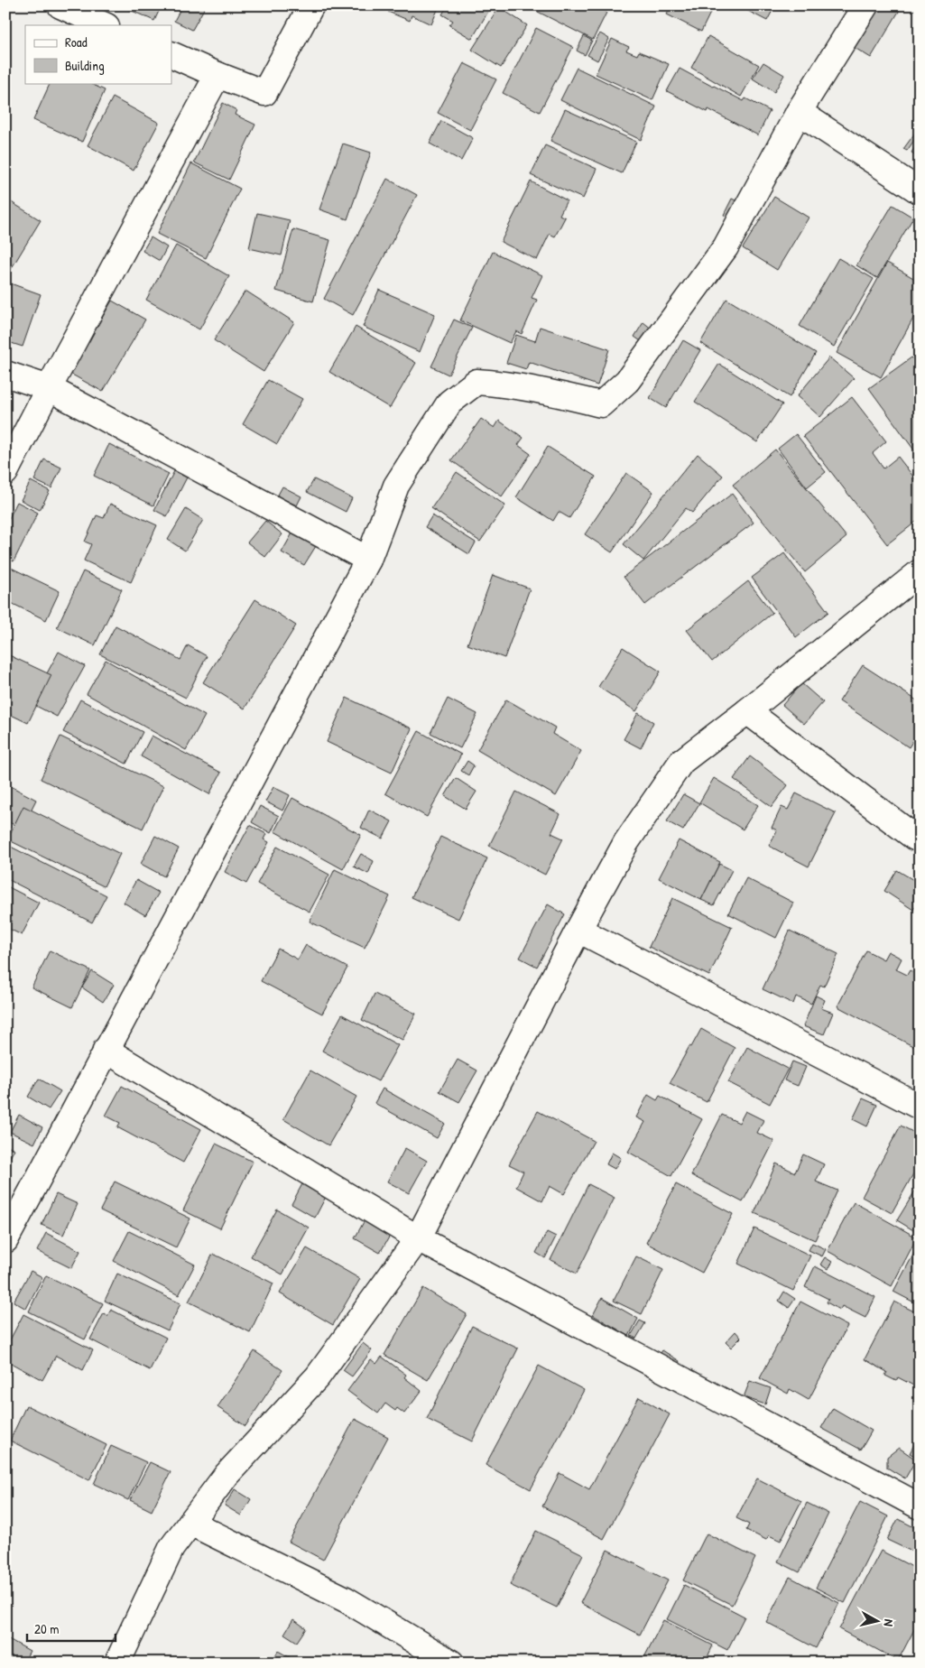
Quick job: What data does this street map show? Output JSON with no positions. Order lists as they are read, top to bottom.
{
  "legend": ["Road", "Building"],
  "scale_bar": "20 m",
  "north": "right"
}
